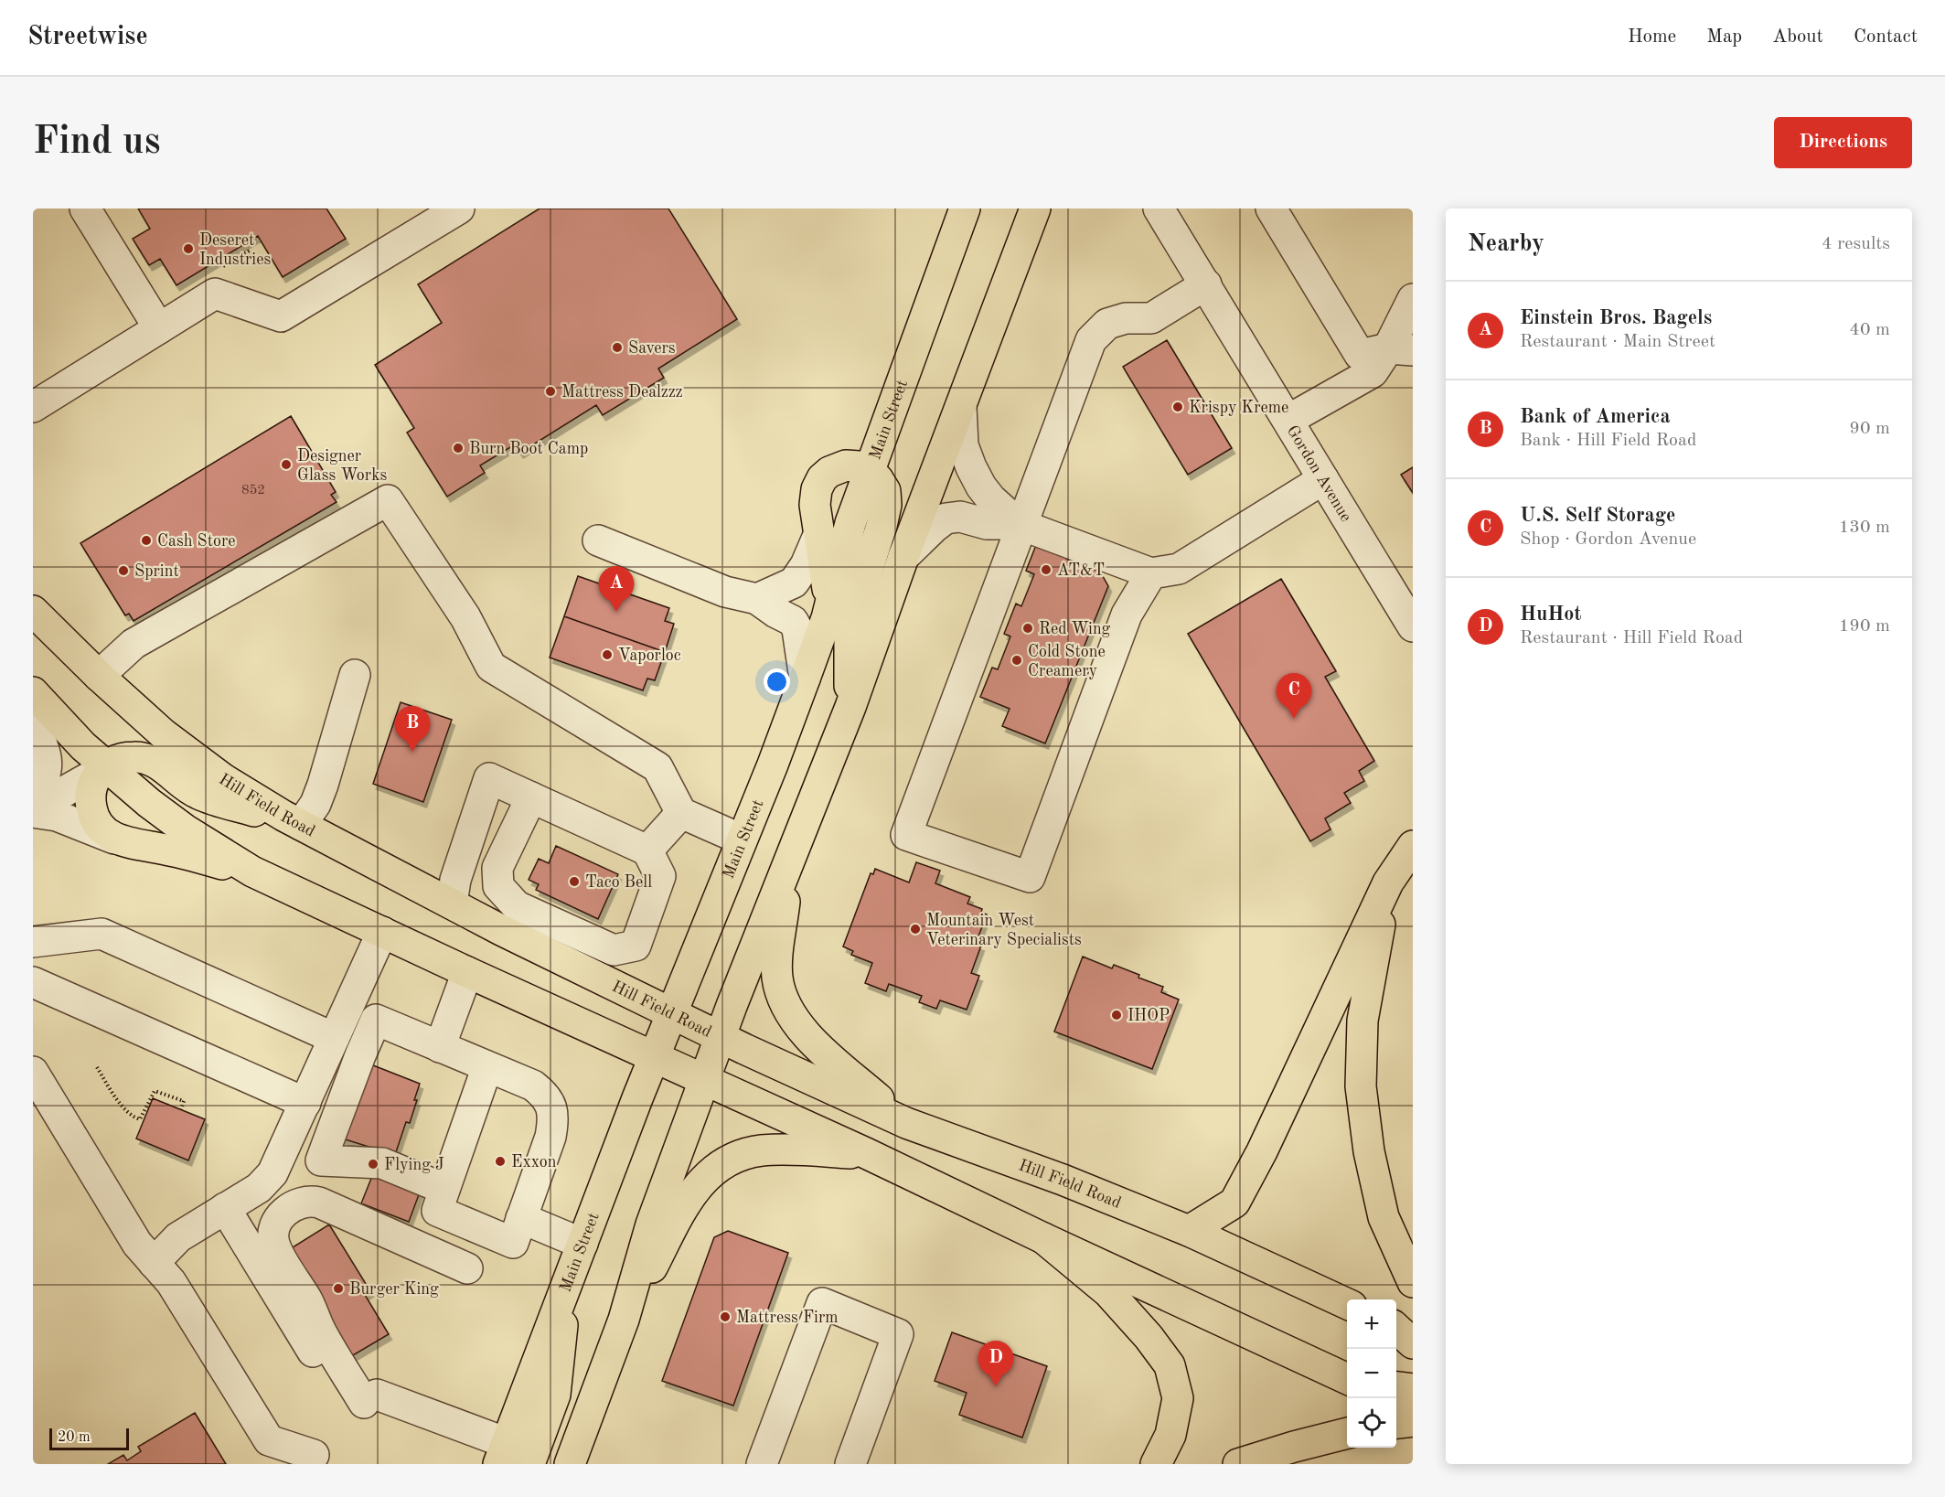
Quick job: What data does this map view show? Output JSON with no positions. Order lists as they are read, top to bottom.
{
  "streets": {
    "main road": ["Main Street", "Hill Field Road"],
    "street": ["Gordon Avenue"]
  },
  "crossings": [
    ["Main Street", "Hill Field Road"]
  ],
  "places": [
    "Deseret Industries",
    "Savers",
    "Mattress Dealzzz",
    "Krispy Kreme",
    "Burn Boot Camp",
    "Designer Glass Works",
    "Cash Store",
    "AT&T",
    "Sprint",
    "Red Wing",
    "Vaporloc",
    "Cold Stone Creamery",
    "Taco Bell",
    "Mountain West Veterinary Specialists",
    "IHOP",
    "Exxon",
    "Flying J",
    "Burger King",
    "Mattress Firm"
  ],
  "house_numbers": ["852"],
  "scale_bar": "20 m",
  "page": {
    "header": "Streetwise",
    "nav": [
      "Home",
      "Map",
      "About",
      "Contact"
    ],
    "buttons": "Directions",
    "title": "Find us",
    "heading": ["Nearby", "4 results"],
    "list": [
      {
        "mark": "A",
        "name": "Einstein Bros. Bagels",
        "note": "Restaurant · Main Street",
        "value": "40 m"
      },
      {
        "mark": "B",
        "name": "Bank of America",
        "note": "Bank · Hill Field Road",
        "value": "90 m"
      },
      {
        "mark": "C",
        "name": "U.S. Self Storage",
        "note": "Shop · Gordon Avenue",
        "value": "130 m"
      },
      {
        "mark": "D",
        "name": "HuHot",
        "note": "Restaurant · Hill Field Road",
        "value": "190 m"
      }
    ],
    "pins": [
      "A",
      "C",
      "B",
      "D"
    ],
    "map_buttons": ["+", "−"],
    "scale": "20 m"
  }
}
